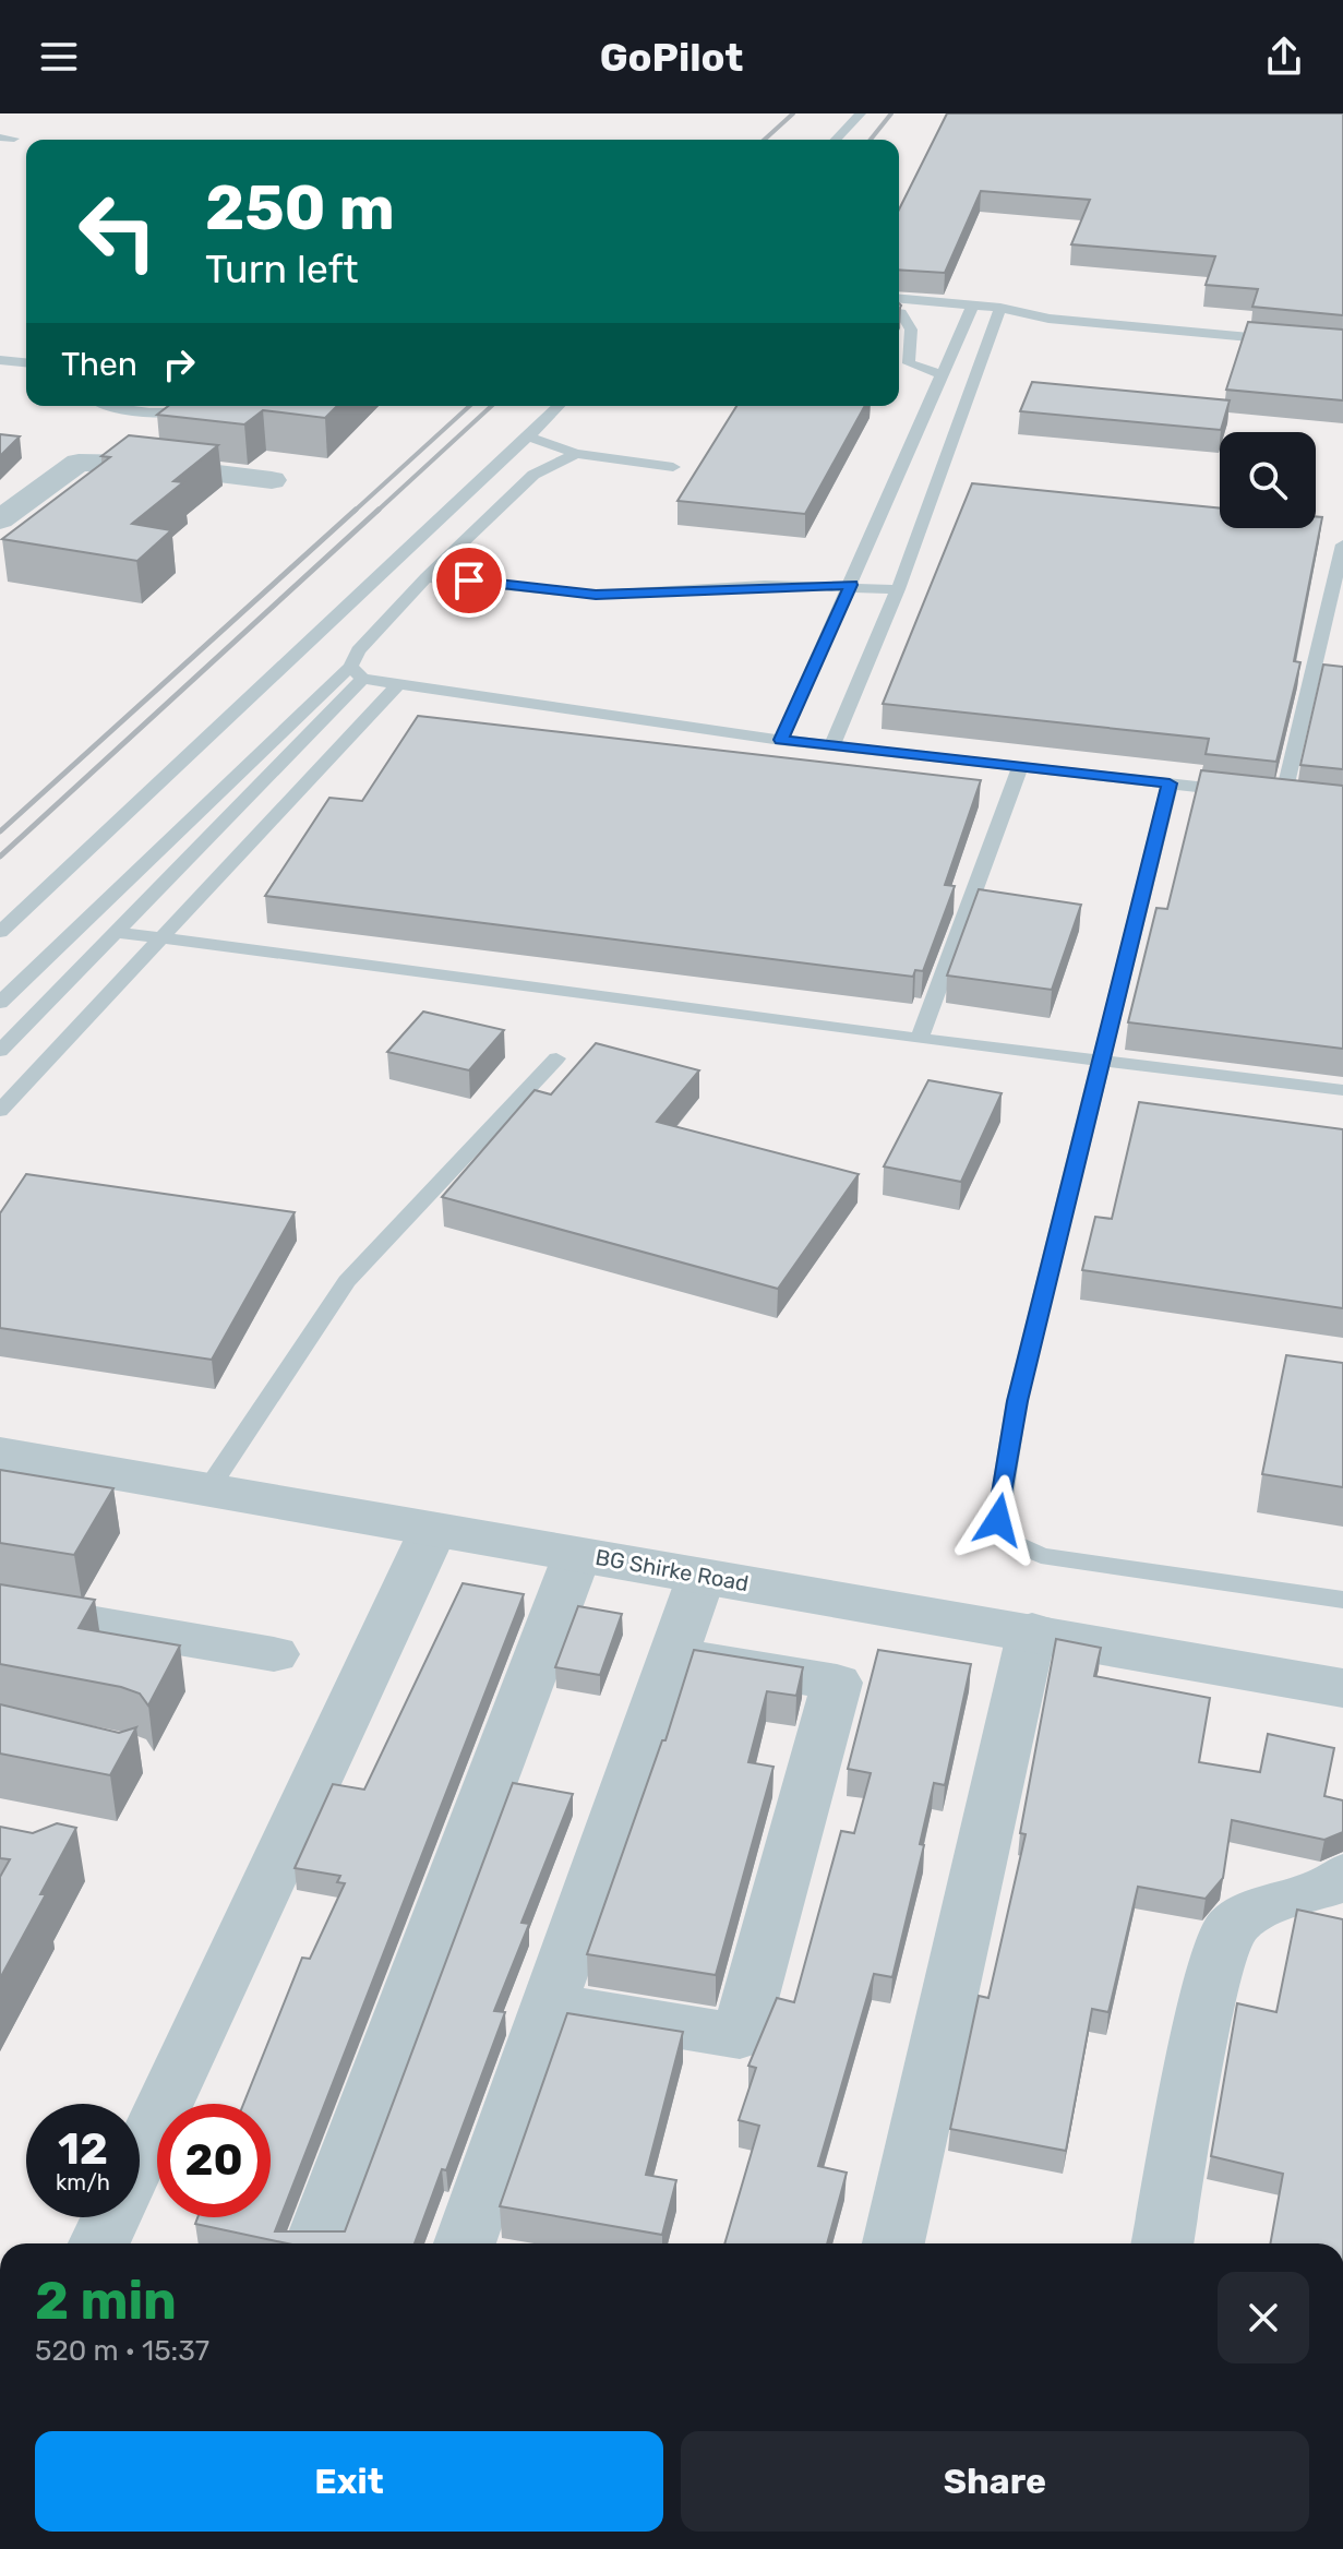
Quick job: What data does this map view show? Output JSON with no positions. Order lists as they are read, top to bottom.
{
  "streets": {
    "street": ["BG Shirke Road"]
  },
  "page": {
    "header": "GoPilot",
    "turn": ["250 m", "Turn left"],
    "then": "Then",
    "speed": "12 km/h",
    "limit": "20",
    "heading": ["2 min", "520 m · 15:37"],
    "buttons": ["Exit", "Share"]
  }
}
